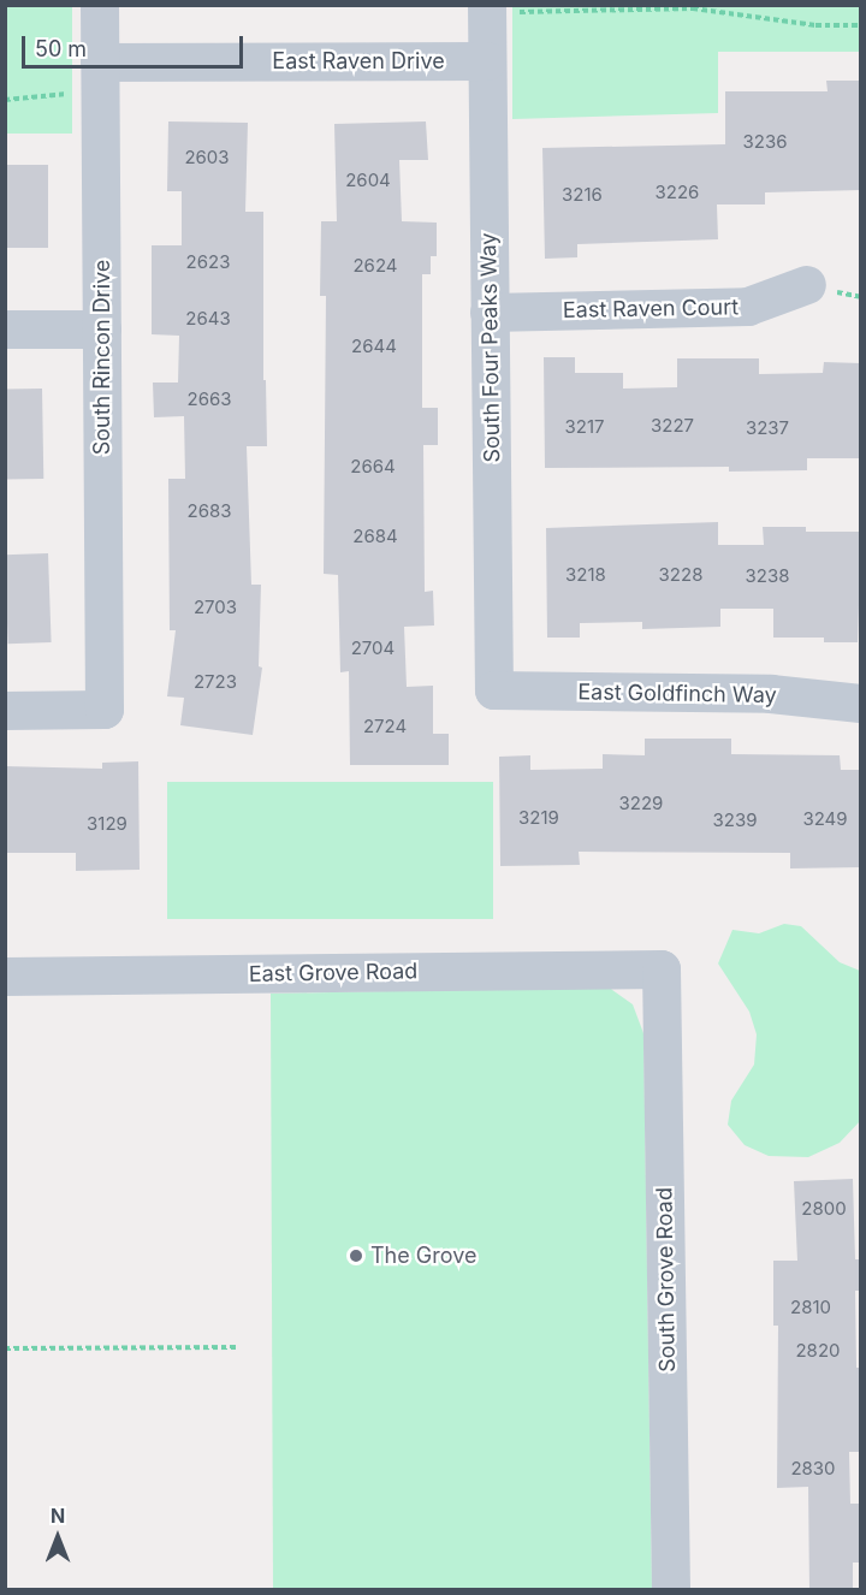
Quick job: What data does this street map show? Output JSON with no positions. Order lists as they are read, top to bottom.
{
  "streets": {
    "street": [
      "East Raven Drive",
      "East Raven Court",
      "South Four Peaks Way",
      "South Rincon Drive",
      "East Goldfinch Way",
      "East Grove Road",
      "South Grove Road"
    ]
  },
  "crossings": [
    ["East Raven Drive", "South Four Peaks Way"],
    ["East Raven Drive", "South Rincon Drive"],
    ["East Raven Court", "South Four Peaks Way"],
    ["South Four Peaks Way", "East Goldfinch Way"],
    ["East Grove Road", "South Grove Road"]
  ],
  "places": ["The Grove"],
  "house_numbers": [
    "3236",
    "2603",
    "2604",
    "3226",
    "3216",
    "2623",
    "2624",
    "2643",
    "2644",
    "2663",
    "3227",
    "3217",
    "3237",
    "2664",
    "2683",
    "2684",
    "3218",
    "3228",
    "3238",
    "2703",
    "2704",
    "2723",
    "2724",
    "3229",
    "3219",
    "3249",
    "3239",
    "3129",
    "2800",
    "2810",
    "2820",
    "2830"
  ],
  "scale_bar": "50 m",
  "north": "top"
}
